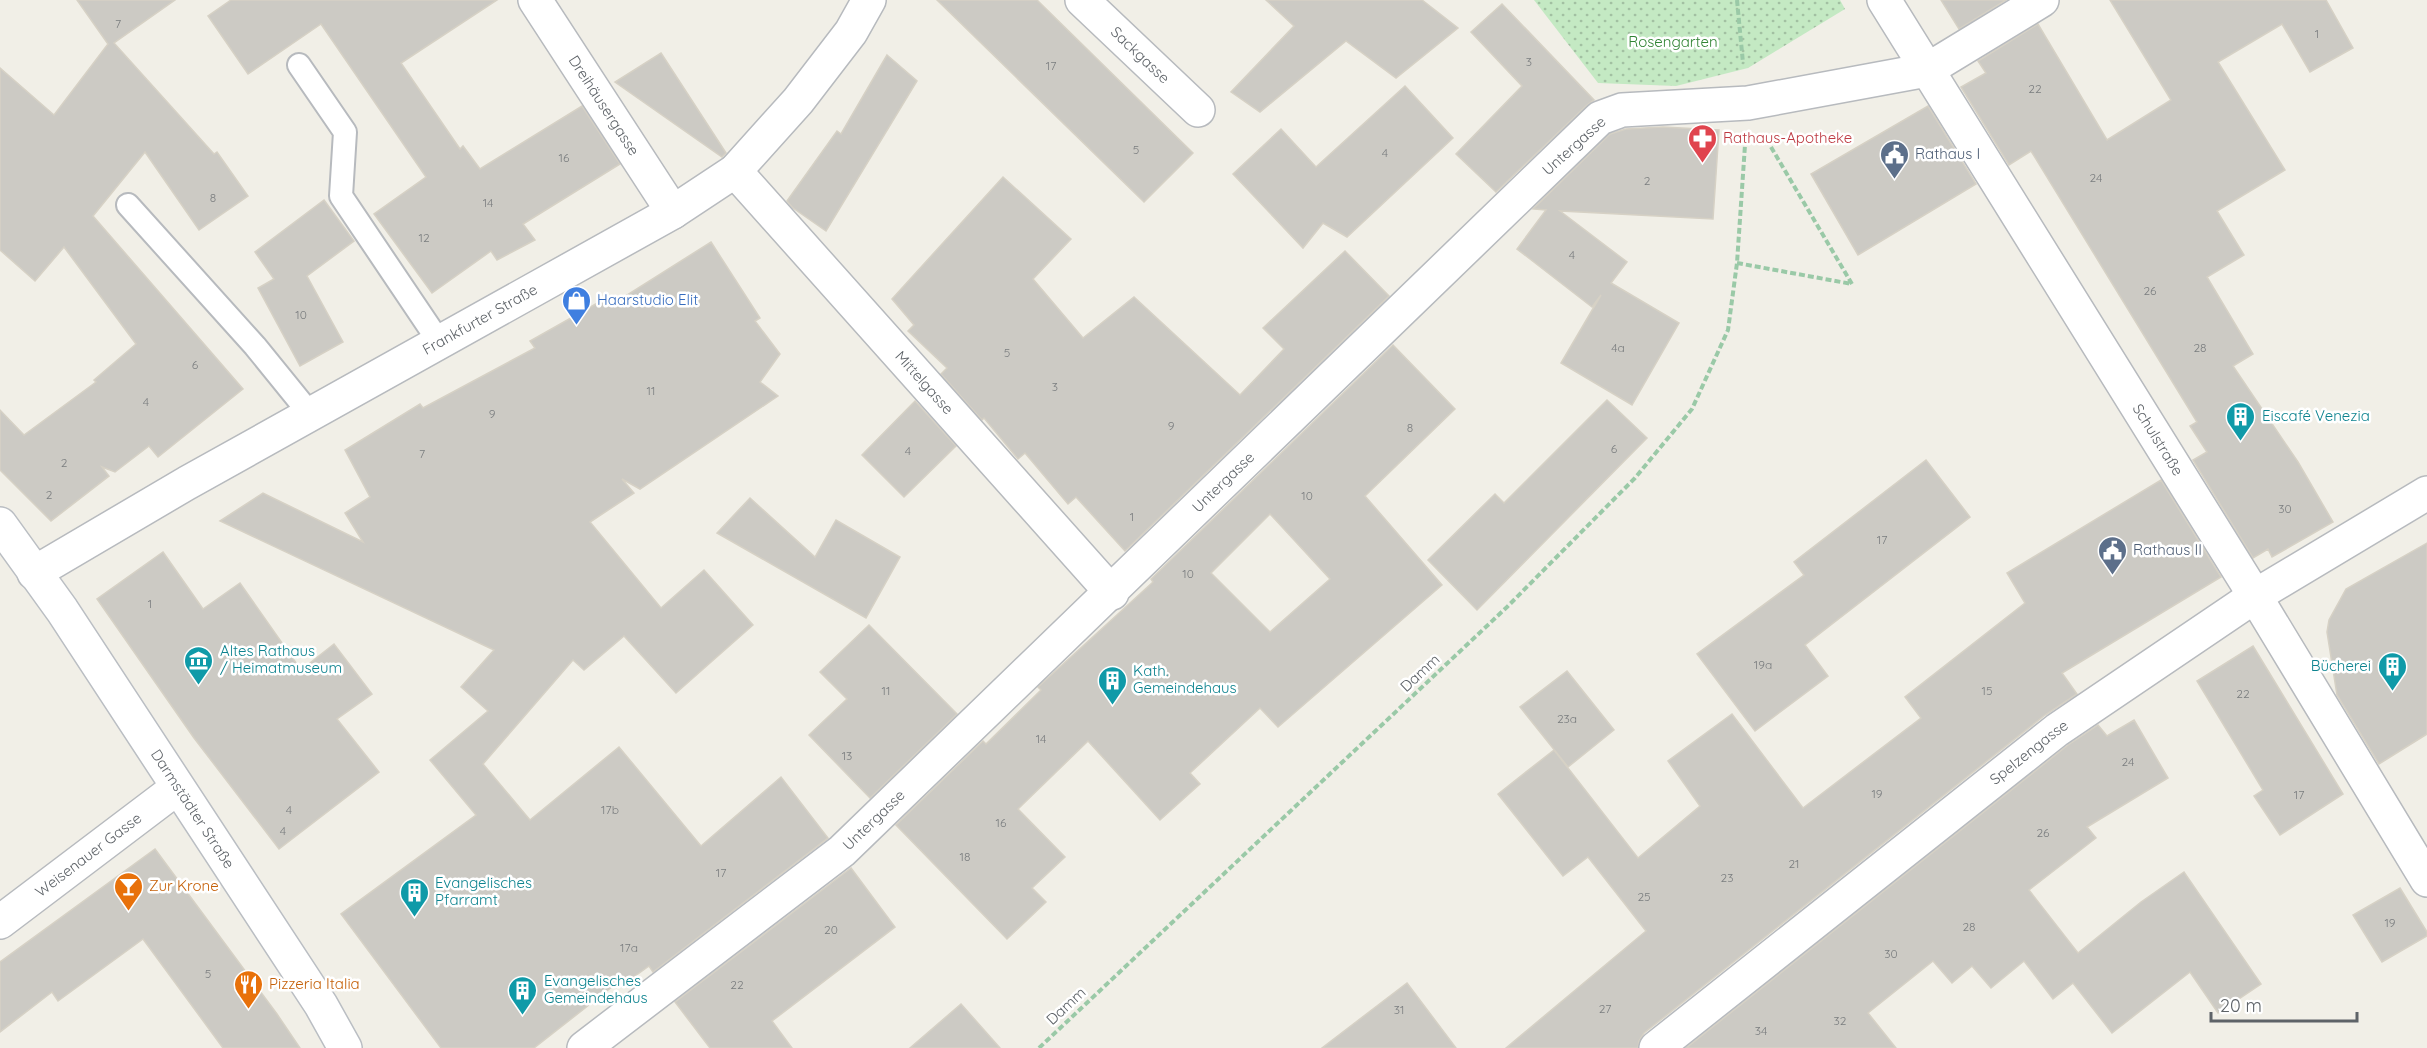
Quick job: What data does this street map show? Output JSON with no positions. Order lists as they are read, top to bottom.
{
  "streets": {
    "street": [
      "Sackgasse",
      "Dreihäusergasse",
      "Untergasse",
      "Frankfurter Straße",
      "Mittelgasse",
      "Schulstraße",
      "Spelzengasse",
      "Darmstädter Straße",
      "Weisenauer Gasse"
    ],
    "path": ["Damm"]
  },
  "crossings": [
    ["Dreihäusergasse", "Frankfurter Straße"],
    ["Untergasse", "Mittelgasse"],
    ["Untergasse", "Schulstraße"],
    ["Untergasse", "Damm"],
    ["Frankfurter Straße", "Mittelgasse"],
    ["Frankfurter Straße", "Darmstädter Straße"],
    ["Schulstraße", "Spelzengasse"],
    ["Darmstädter Straße", "Weisenauer Gasse"]
  ],
  "parks": ["Rosengarten"],
  "places": {
    "pharmacy": ["Rathaus-Apotheke"],
    "public building": ["Rathaus I", "Rathaus II"],
    "shop": ["Haarstudio Elit"],
    "building": [
      "Eiscafé Venezia",
      "Bücherei",
      "Kath. Gemeindehaus",
      "Evangelisches Pfarramt",
      "Evangelisches Gemeindehaus"
    ],
    "museum": ["Altes Rathaus / Heimatmuseum"],
    "bar": ["Zur Krone"],
    "restaurant": ["Pizzeria Italia"]
  },
  "house_numbers": [
    "7",
    "1",
    "3",
    "17",
    "22",
    "5",
    "4",
    "16",
    "24",
    "2",
    "8",
    "14",
    "12",
    "4",
    "26",
    "10",
    "4a",
    "28",
    "5",
    "6",
    "3",
    "11",
    "4",
    "9",
    "9",
    "8",
    "6",
    "4",
    "7",
    "2",
    "2",
    "10",
    "30",
    "1",
    "17",
    "10",
    "1",
    "19a",
    "11",
    "15",
    "22",
    "23a",
    "14",
    "13",
    "24",
    "19",
    "17",
    "4",
    "17b",
    "16",
    "4",
    "26",
    "18",
    "21",
    "17",
    "23",
    "25",
    "19",
    "28",
    "20",
    "17a",
    "30",
    "5",
    "22",
    "27",
    "31",
    "32",
    "34"
  ],
  "scale_bar": "20 m"
}
